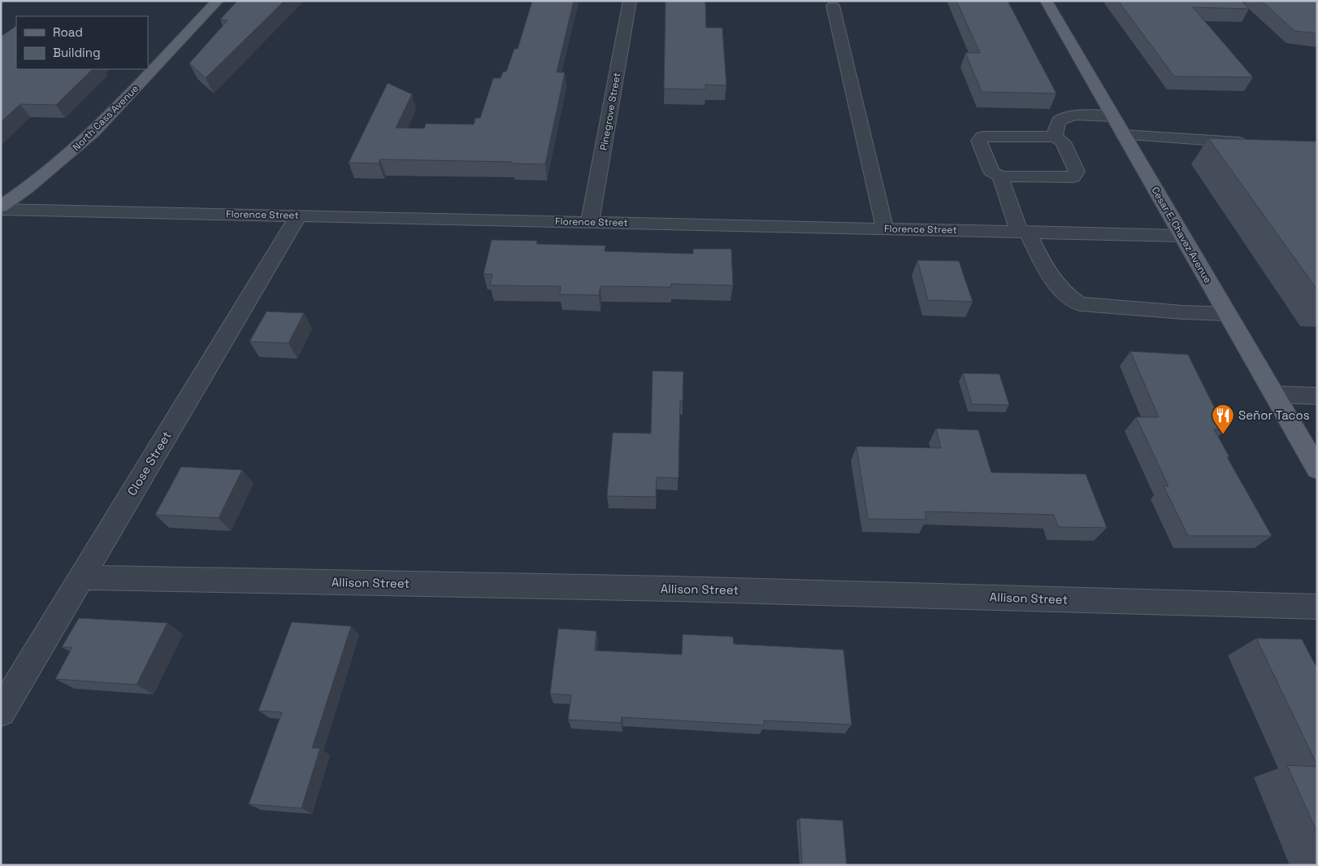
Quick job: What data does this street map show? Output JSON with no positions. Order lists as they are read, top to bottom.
{
  "streets": {
    "main road": ["North Cass Avenue", "Cesar E. Chavez Avenue"],
    "street": [
      "Pinegrove Street",
      "Florence Street",
      "Close Street",
      "Allison Street"
    ]
  },
  "crossings": [
    ["Pinegrove Street", "Florence Street"],
    ["North Cass Avenue", "Florence Street"],
    ["Florence Street", "Cesar E. Chavez Avenue"],
    ["Florence Street", "Close Street"],
    ["Close Street", "Allison Street"]
  ],
  "places": {
    "restaurant": ["Señor Tacos"]
  },
  "legend": ["Road", "Building"]
}
